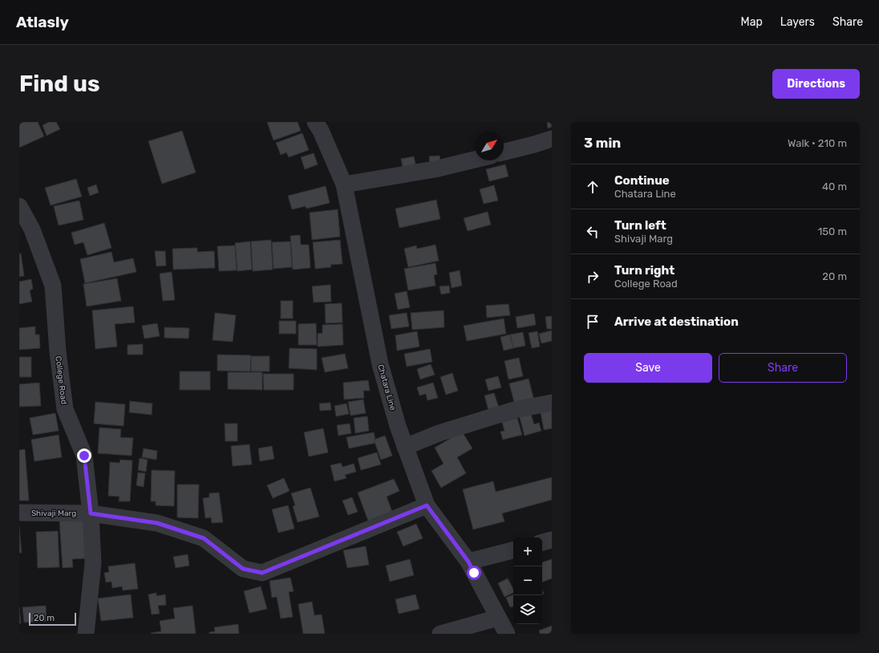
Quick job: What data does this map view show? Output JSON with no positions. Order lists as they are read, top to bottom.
{
  "streets": {
    "street": ["College Road", "Chatara Line", "Shivaji Marg"]
  },
  "crossings": [
    ["College Road", "Shivaji Marg"],
    ["Chatara Line", "Shivaji Marg"]
  ],
  "scale_bar": "20 m",
  "north": "top right",
  "page": {
    "header": "Atlasly",
    "nav": ["Map", "Layers", "Share"],
    "buttons": [
      "Directions",
      ["Save", "Share"]
    ],
    "title": "Find us",
    "heading": ["3 min", "Walk · 210 m"],
    "list": [
      ["Continue", "Chatara Line", "40 m"],
      ["Turn left", "Shivaji Marg", "150 m"],
      ["Turn right", "College Road", "20 m"],
      "Arrive at destination"
    ],
    "map_buttons": ["+", "−"],
    "scale": "20 m"
  }
}
